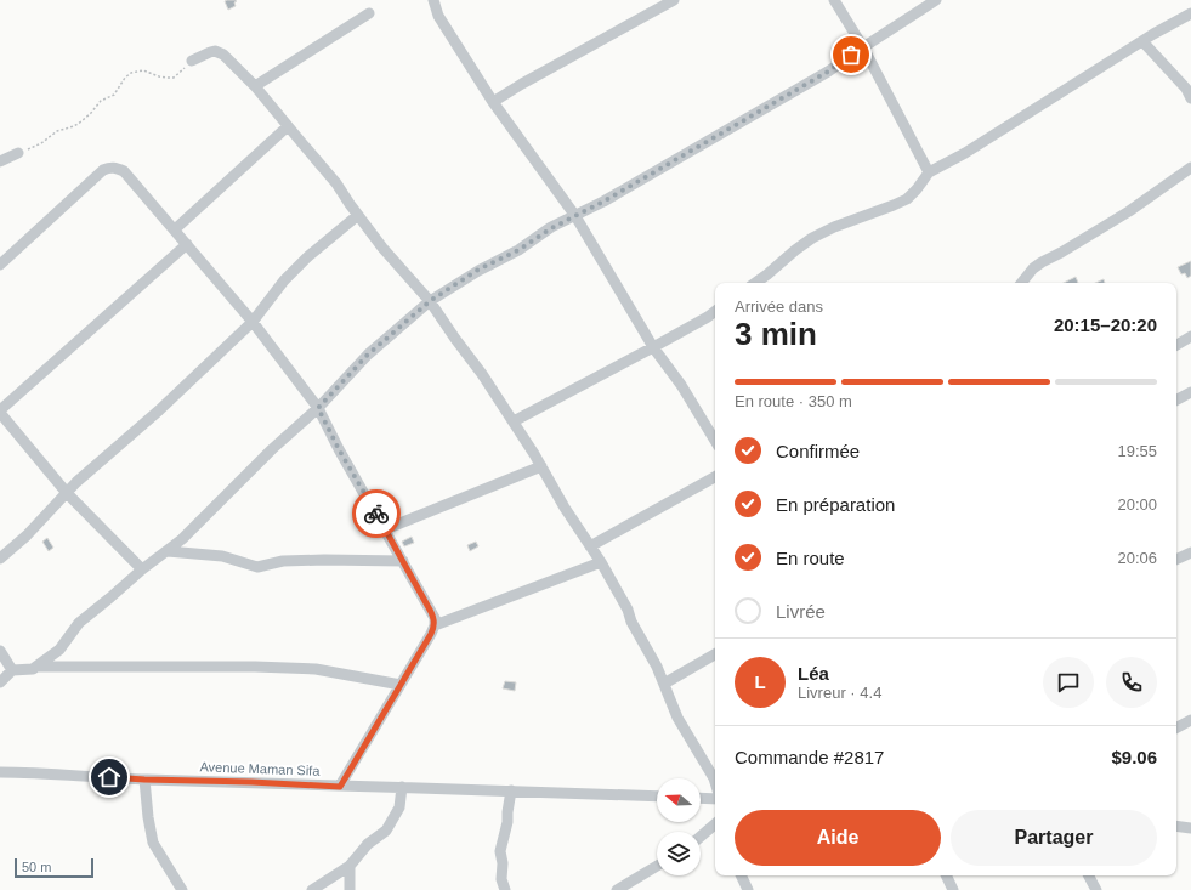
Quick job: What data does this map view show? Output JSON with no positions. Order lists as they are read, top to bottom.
{
  "streets": {
    "street": ["Avenue Maman Sifa"]
  },
  "scale_bar": "50 m",
  "north": "left",
  "page": {
    "heading": ["3 min", "Arrivée dans", "20:15–20:20"],
    "panel": [
      "Léa",
      "Livreur · 4.4",
      "Commande #2817",
      "$9.06"
    ],
    "bar": "En route · 350 m",
    "list": [
      ["Confirmée", "19:55"],
      ["En préparation", "20:00"],
      ["En route", "20:06"],
      "Livrée"
    ],
    "round": "L",
    "buttons": ["Aide", "Partager"],
    "scale": "50 m"
  }
}
